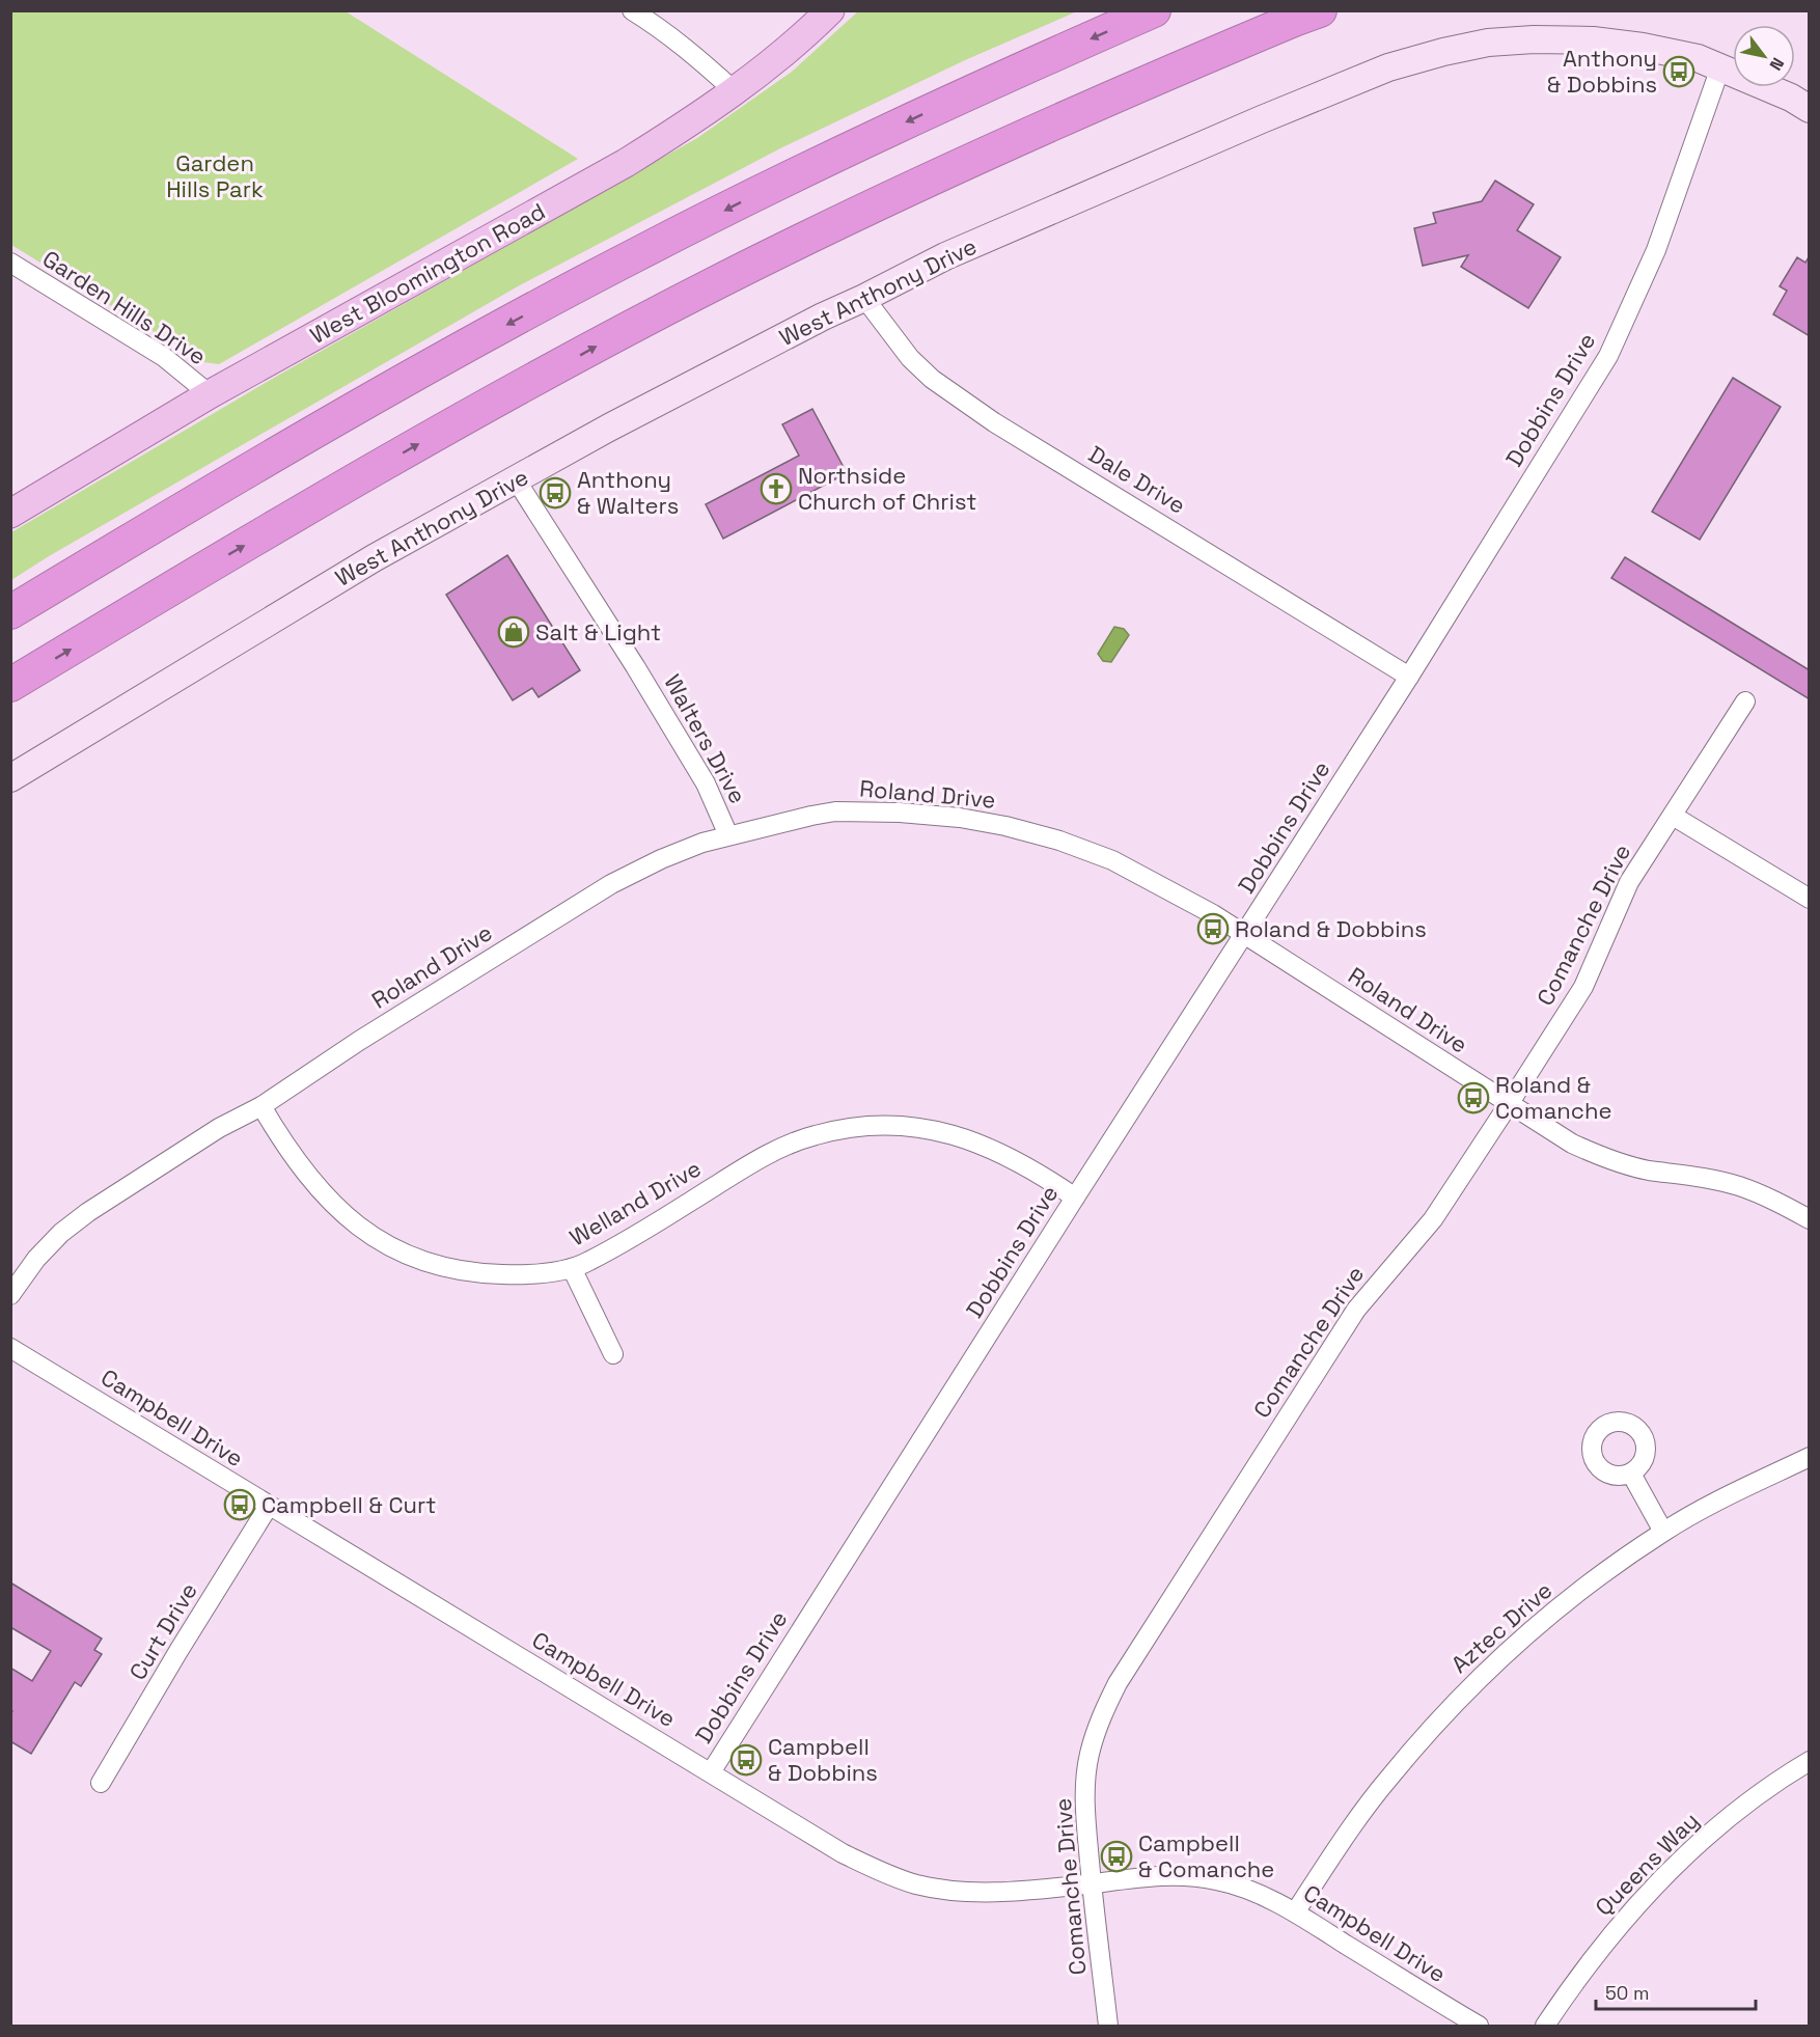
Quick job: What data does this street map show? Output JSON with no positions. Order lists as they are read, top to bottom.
{
  "streets": {
    "main road": ["West Bloomington Road"],
    "street": [
      "West Anthony Drive",
      "Garden Hills Drive",
      "Dobbins Drive",
      "Dale Drive",
      "Walters Drive",
      "Roland Drive",
      "Comanche Drive",
      "Welland Drive",
      "Campbell Drive",
      "Aztec Drive",
      "Curt Drive",
      "Queens Way"
    ]
  },
  "crossings": [
    ["West Bloomington Road", "Garden Hills Drive"],
    ["West Anthony Drive", "Dobbins Drive"],
    ["West Anthony Drive", "Dale Drive"],
    ["West Anthony Drive", "Walters Drive"],
    ["Dobbins Drive", "Dale Drive"],
    ["Dobbins Drive", "Roland Drive"],
    ["Dobbins Drive", "Welland Drive"],
    ["Dobbins Drive", "Campbell Drive"],
    ["Walters Drive", "Roland Drive"],
    ["Roland Drive", "Comanche Drive"],
    ["Roland Drive", "Welland Drive"],
    ["Comanche Drive", "Campbell Drive"],
    ["Campbell Drive", "Aztec Drive"],
    ["Campbell Drive", "Curt Drive"]
  ],
  "parks": ["Garden Hills Park"],
  "places": {
    "bus stop": [
      "Anthony & Dobbins",
      "Anthony & Walters",
      "Roland & Dobbins",
      "Roland & Comanche",
      "Campbell & Curt",
      "Campbell & Dobbins",
      "Campbell & Comanche"
    ],
    "church": ["Northside Church of Christ"],
    "shop": ["Salt & Light"]
  },
  "scale_bar": "50 m",
  "north": "bottom right"
}
